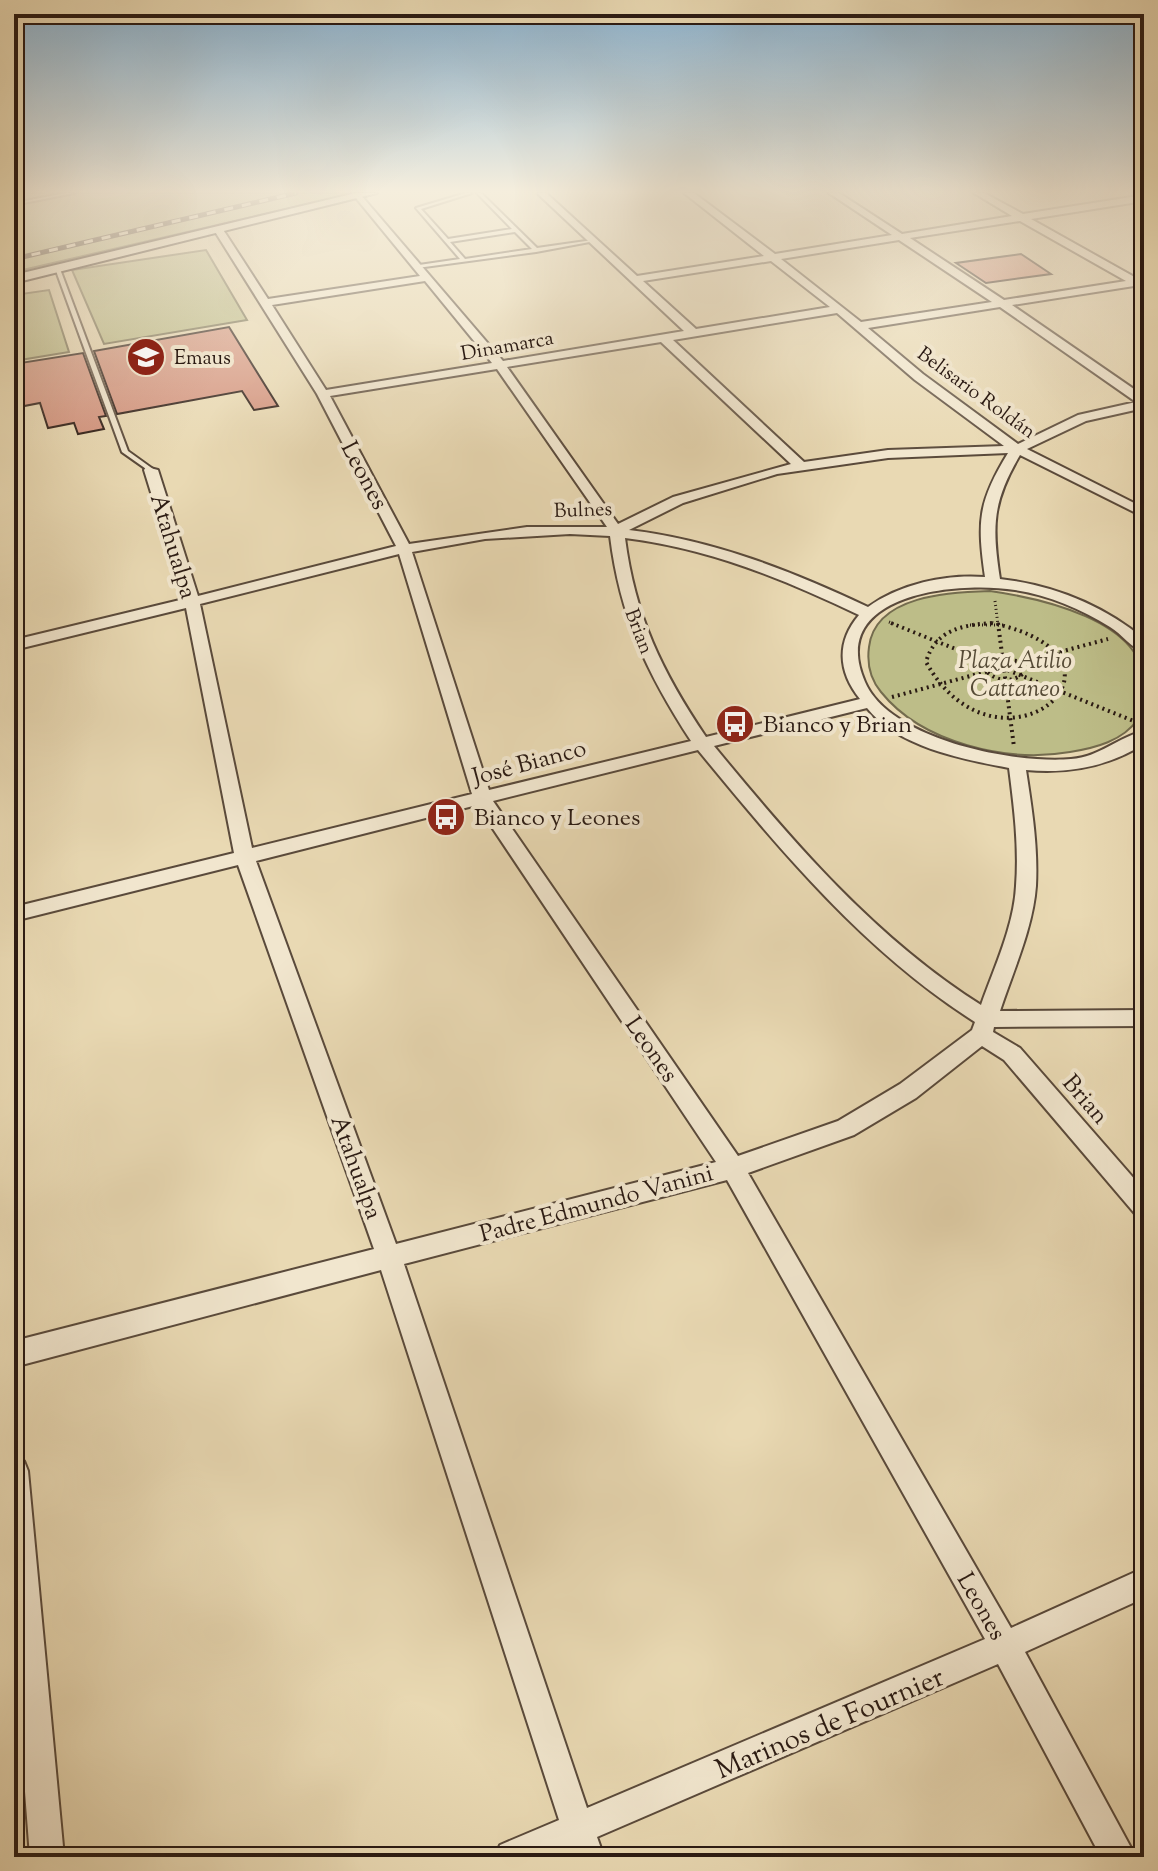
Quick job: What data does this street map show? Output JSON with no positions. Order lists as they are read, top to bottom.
{
  "streets": {
    "street": [
      "Dinamarca",
      "Belisario Roldán",
      "Leones",
      "Bulnes",
      "Atahualpa",
      "Brian",
      "José Bianco",
      "Padre Edmundo Vanini",
      "Marinos de Fournier"
    ]
  },
  "crossings": [
    ["Dinamarca", "Belisario Roldán"],
    ["Dinamarca", "Leones"],
    ["Dinamarca", "Brian"],
    ["Belisario Roldán", "Bulnes"],
    ["Leones", "Bulnes"],
    ["Leones", "José Bianco"],
    ["Leones", "Padre Edmundo Vanini"],
    ["Leones", "Marinos de Fournier"],
    ["Bulnes", "Atahualpa"],
    ["Bulnes", "Brian"],
    ["Atahualpa", "José Bianco"],
    ["Atahualpa", "Padre Edmundo Vanini"],
    ["Atahualpa", "Marinos de Fournier"],
    ["Brian", "José Bianco"],
    ["Brian", "Padre Edmundo Vanini"]
  ],
  "parks": ["Plaza Atilio Cattaneo"],
  "places": {
    "school or university": ["Emaus"],
    "bus stop": ["Bianco y Brian", "Bianco y Leones"]
  }
}
